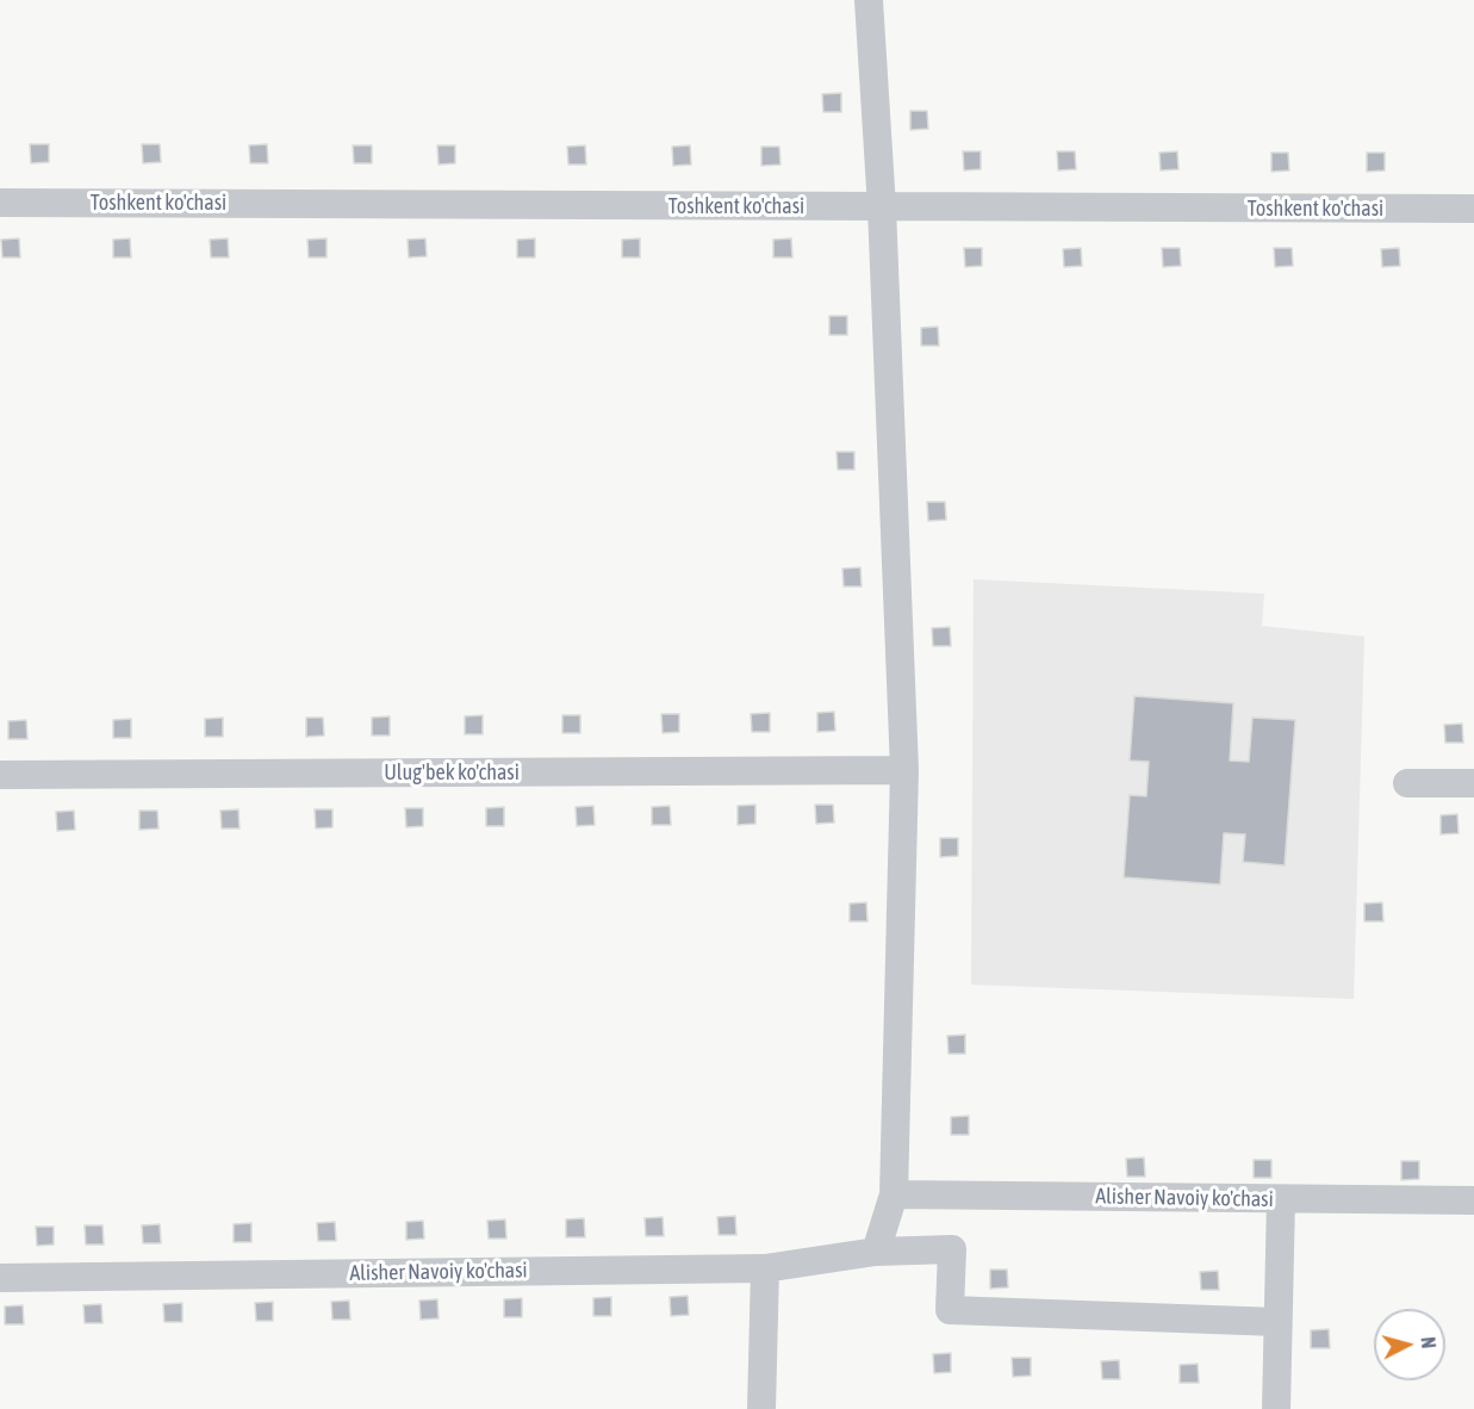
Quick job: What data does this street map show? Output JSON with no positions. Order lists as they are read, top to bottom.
{
  "streets": {
    "street": ["Toshkent ko'chasi", "Ulug'bek ko'chasi", "Alisher Navoiy ko'chasi"]
  },
  "north": "right"
}
